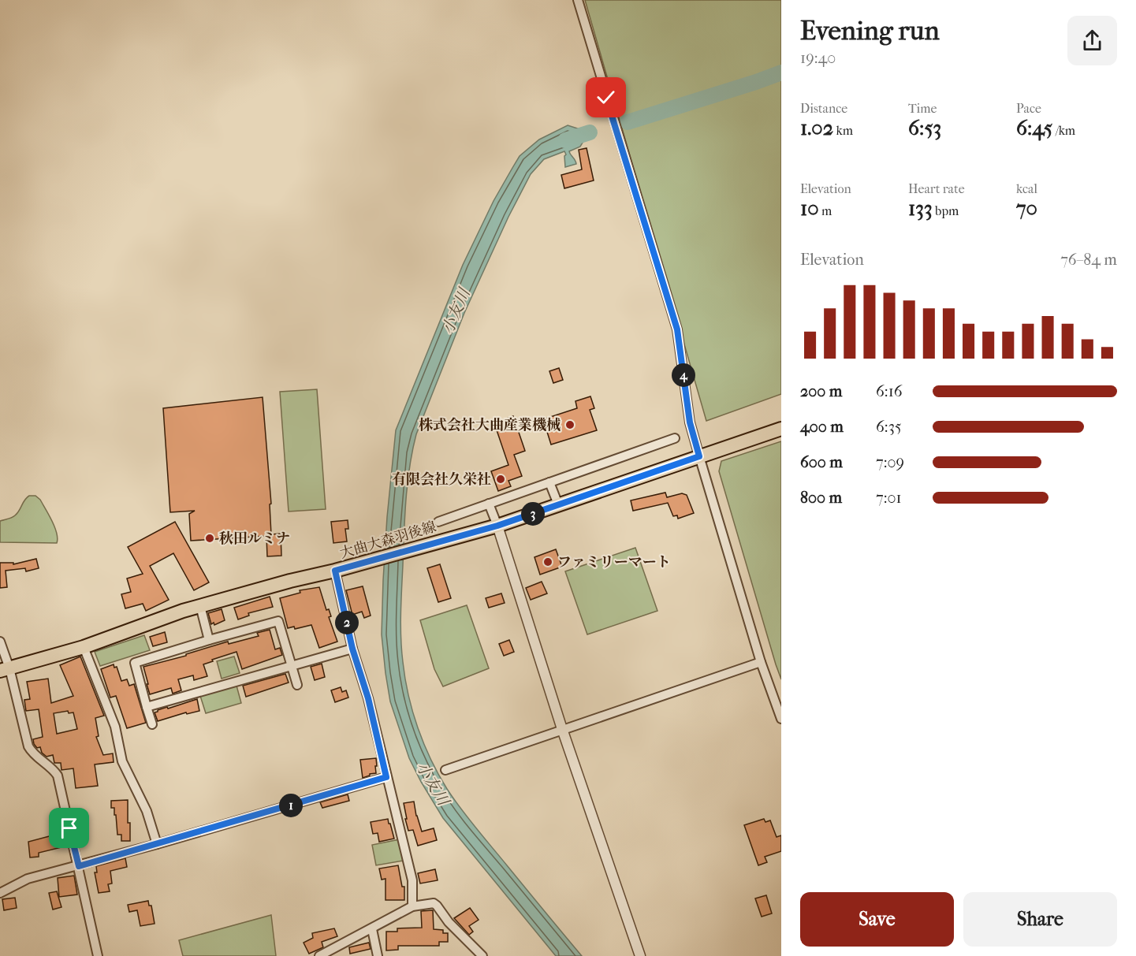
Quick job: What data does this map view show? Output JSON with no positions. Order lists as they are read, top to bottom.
{
  "streets": {
    "main road": ["大曲大森羽後線"]
  },
  "water": ["小友川"],
  "places": [
    "株式会社大曲産業機械",
    "有限会社久栄社",
    "秋田ルミナ",
    "ファミリーマート"
  ],
  "page": {
    "heading": ["Evening run", "19:40"],
    "stats": [
      ["Distance", "1.02 km"],
      ["Time", "6:53"],
      ["Pace", "6:45 /km"],
      ["Elevation", "10 m"],
      ["Heart rate", "133 bpm"],
      ["kcal", "70"]
    ],
    "chart": ["Elevation", "76–84 m"],
    "pins": [
      "4",
      "3",
      "2",
      "1"
    ],
    "list": [
      {
        "name": "200 m",
        "note": "6:16"
      },
      {
        "name": "400 m",
        "note": "6:35"
      },
      {
        "name": "600 m",
        "note": "7:09"
      },
      {
        "name": "800 m",
        "note": "7:01"
      }
    ],
    "buttons": ["Save", "Share"]
  }
}
